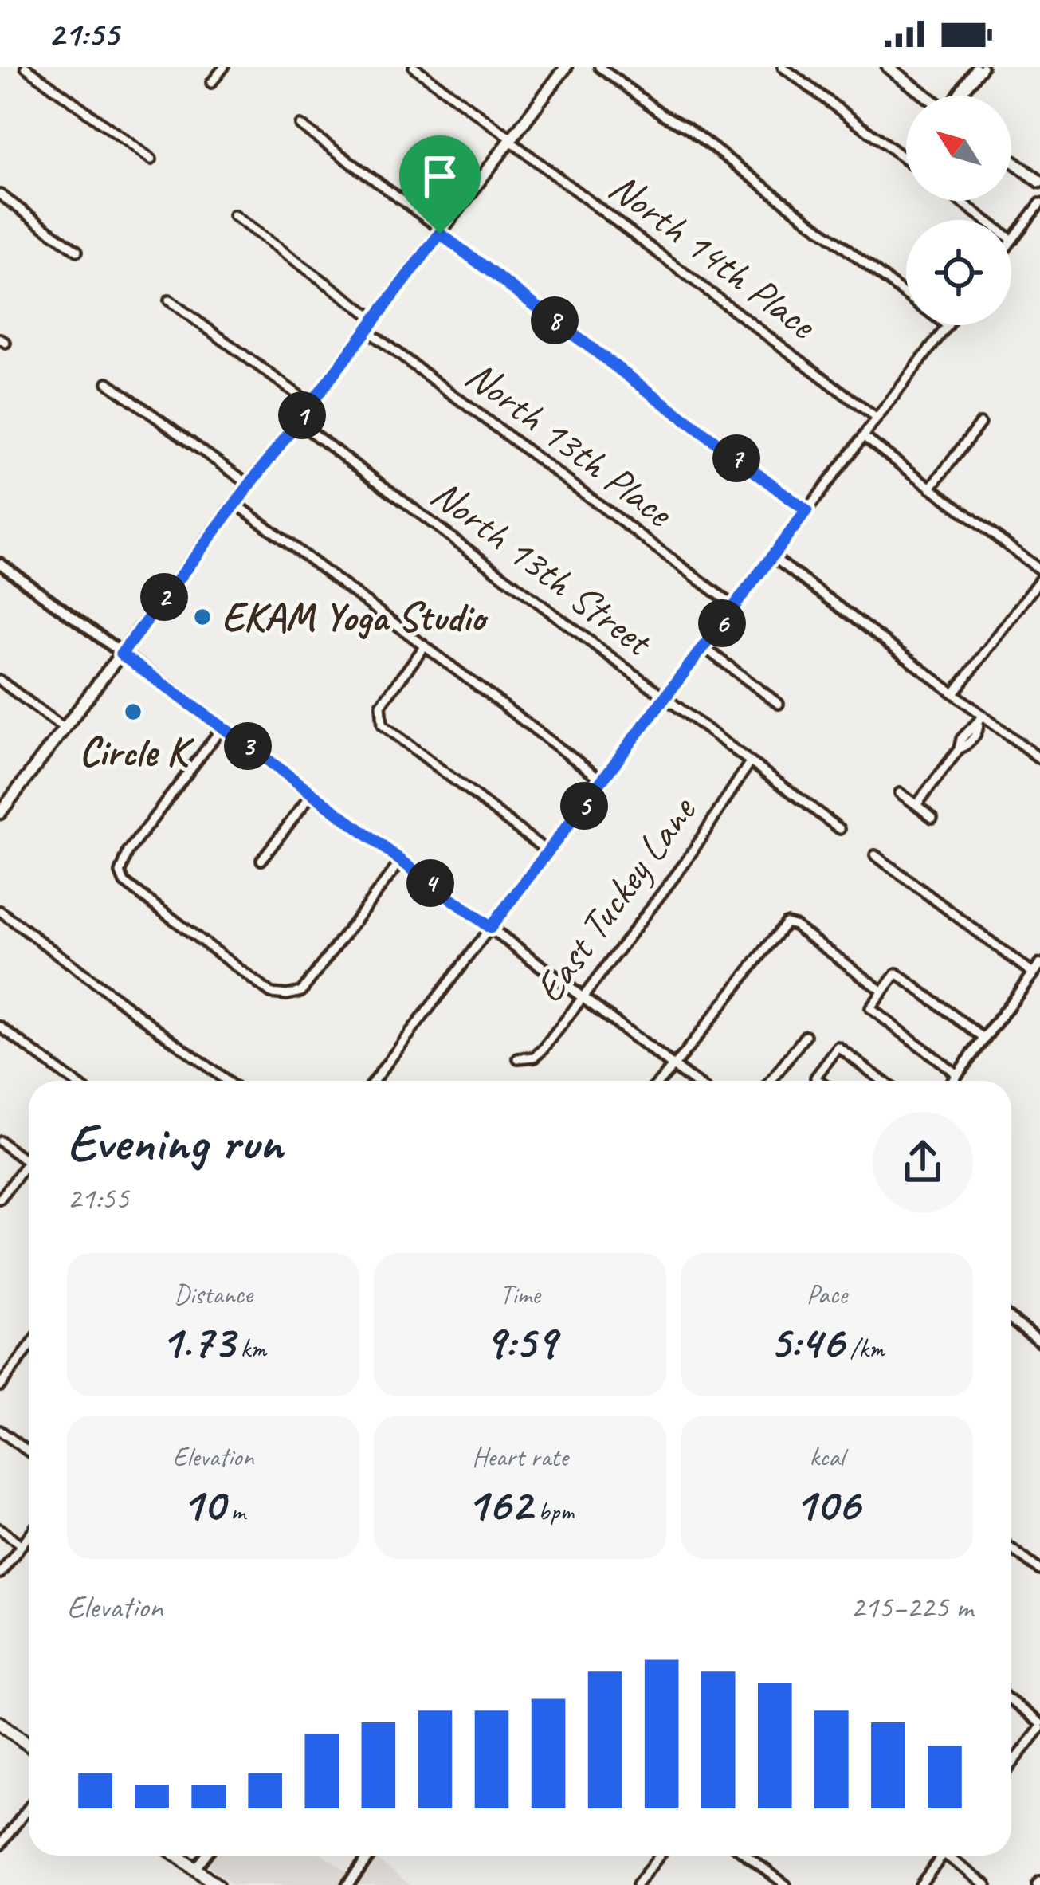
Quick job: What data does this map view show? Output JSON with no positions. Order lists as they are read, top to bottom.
{
  "streets": {
    "street": [
      "North 14th Place",
      "North 13th Place",
      "North 13th Street",
      "East Tuckey Lane"
    ]
  },
  "crossings": [
    ["North 13th Street", "East Tuckey Lane"]
  ],
  "places": ["EKAM Yoga Studio", "Circle K"],
  "north": "top left",
  "page": {
    "status": "21:55",
    "pins": [
      "8",
      "1",
      "7",
      "2",
      "6",
      "3",
      "5",
      "4"
    ],
    "heading": ["Evening run", "21:55"],
    "stats": [
      ["Distance", "1.73 km"],
      ["Time", "9:59"],
      ["Pace", "5:46 /km"],
      ["Elevation", "10 m"],
      ["Heart rate", "162 bpm"],
      ["kcal", "106"]
    ],
    "chart": ["Elevation", "215–225 m"]
  }
}
